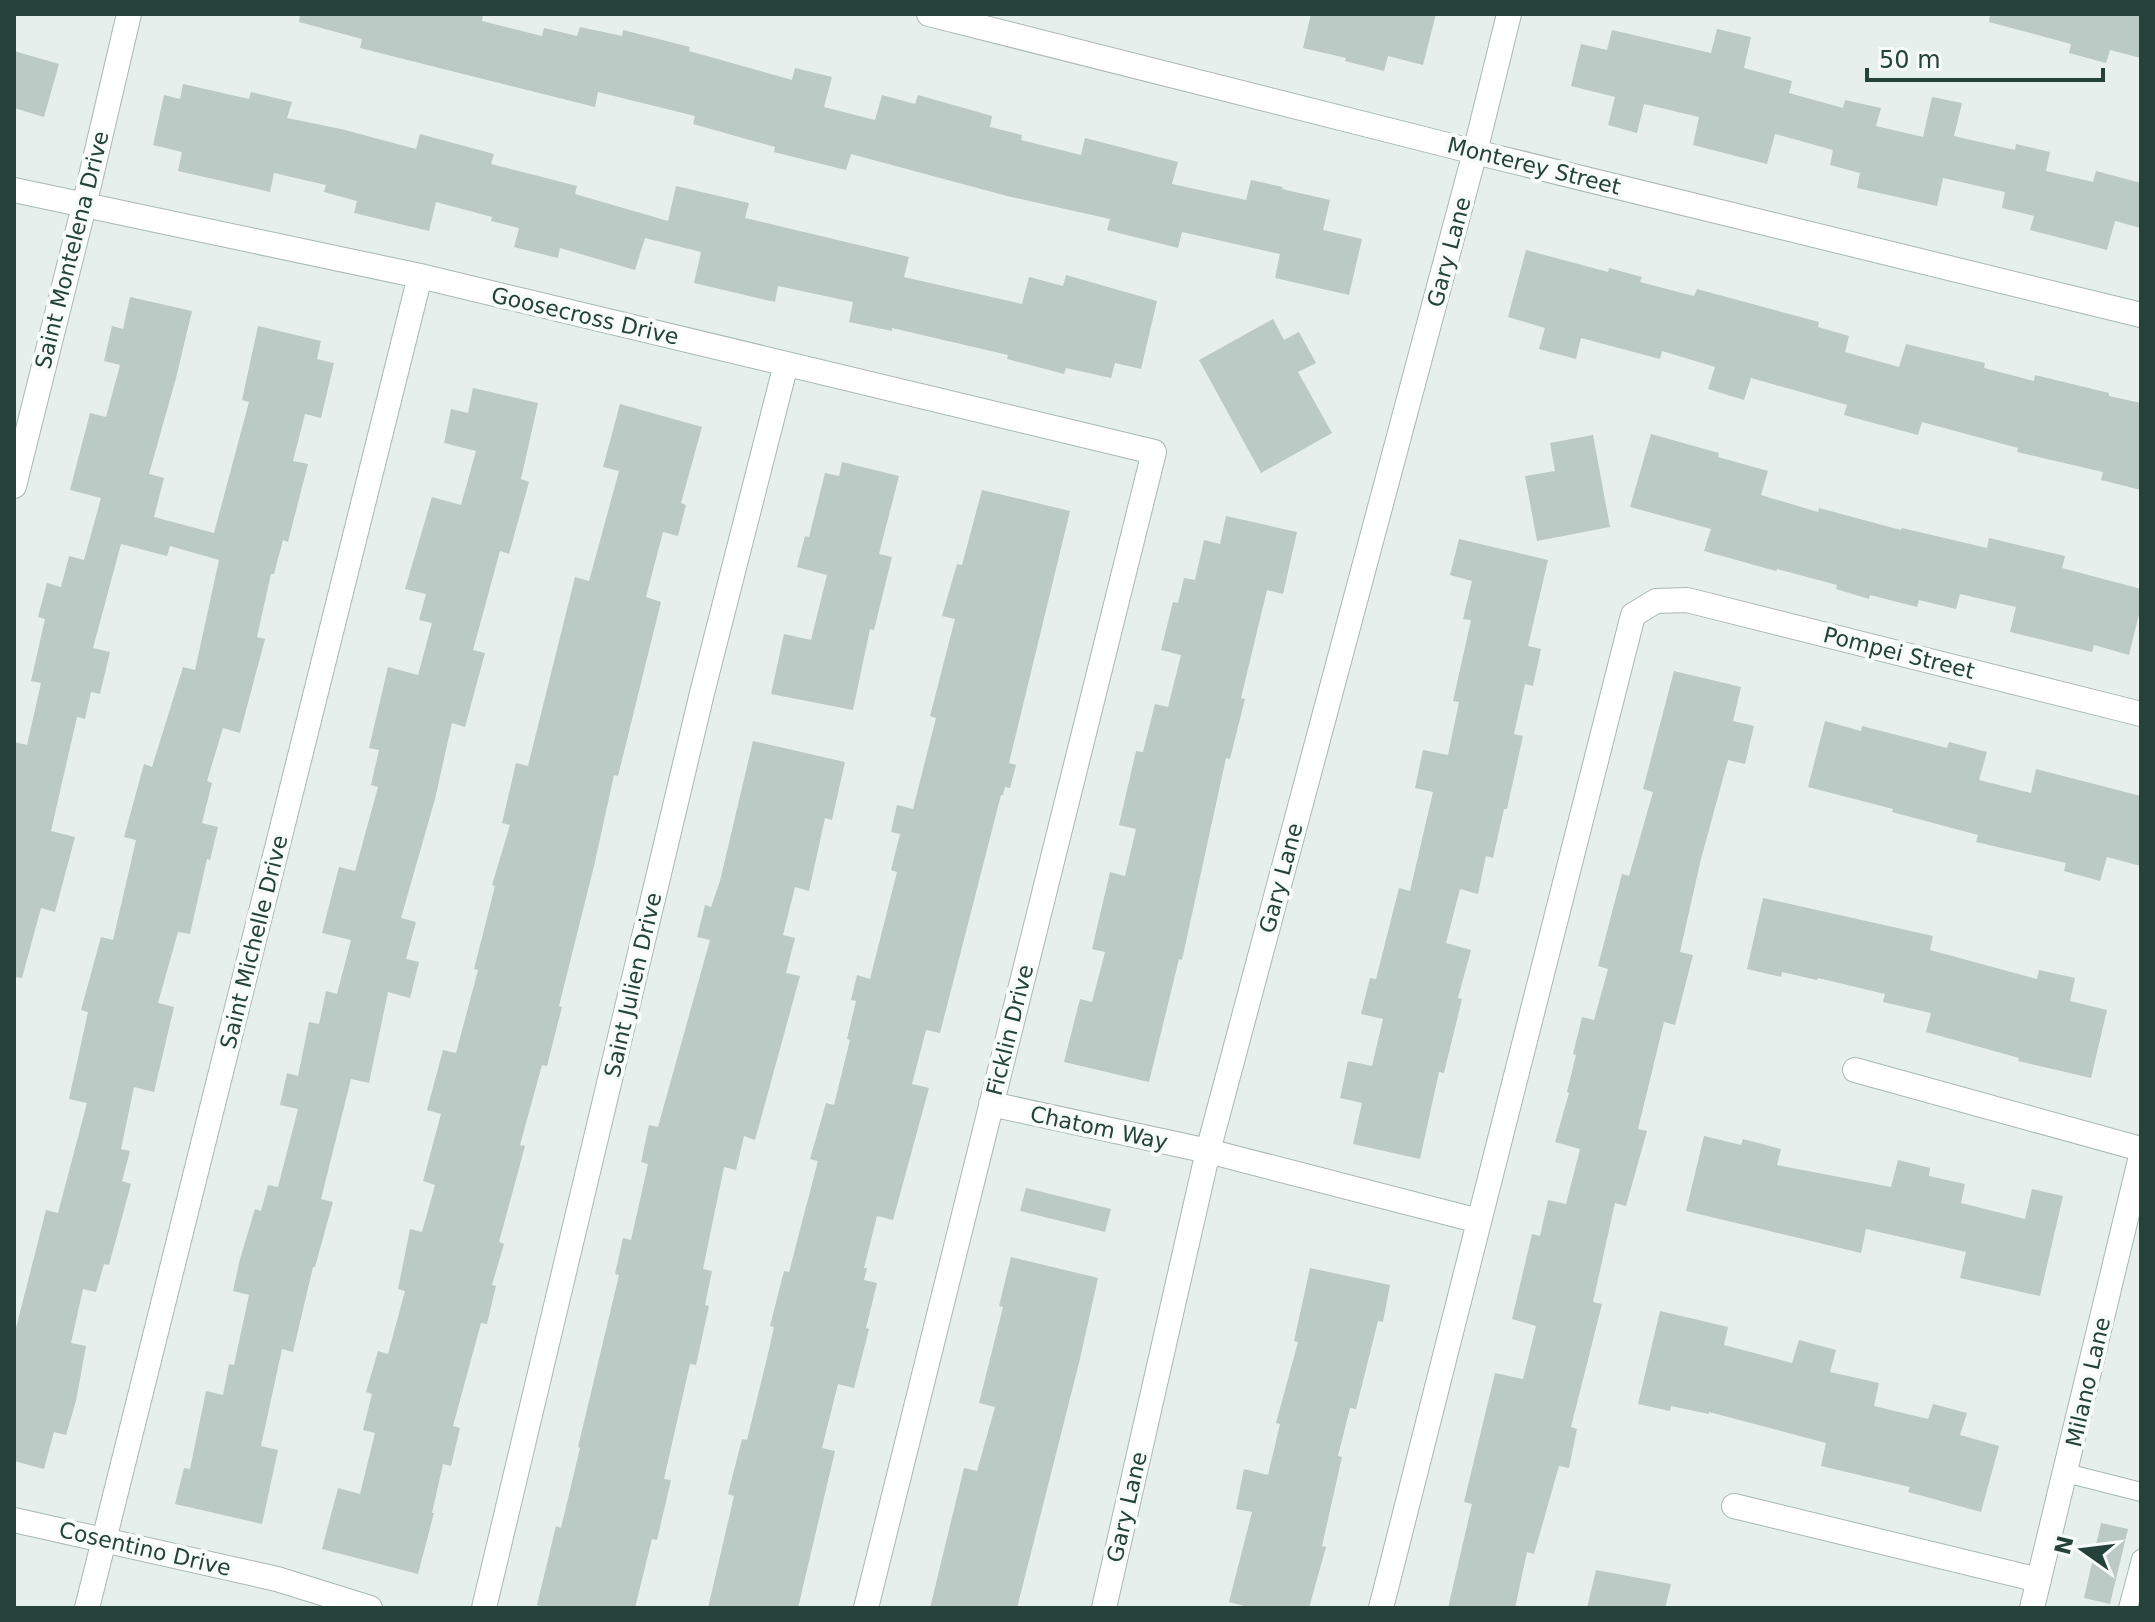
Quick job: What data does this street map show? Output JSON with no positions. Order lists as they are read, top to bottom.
{
  "streets": {
    "street": [
      "Monterey Street",
      "Saint Montelena Drive",
      "Gary Lane",
      "Goosecross Drive",
      "Pompei Street",
      "Saint Michelle Drive",
      "Saint Julien Drive",
      "Ficklin Drive",
      "Chatom Way",
      "Milano Lane",
      "Cosentino Drive"
    ]
  },
  "crossings": [
    ["Monterey Street", "Gary Lane"],
    ["Saint Montelena Drive", "Goosecross Drive"],
    ["Gary Lane", "Chatom Way"],
    ["Goosecross Drive", "Saint Michelle Drive"],
    ["Goosecross Drive", "Saint Julien Drive"],
    ["Goosecross Drive", "Ficklin Drive"],
    ["Pompei Street", "Chatom Way"],
    ["Saint Michelle Drive", "Cosentino Drive"],
    ["Ficklin Drive", "Chatom Way"]
  ],
  "scale_bar": "50 m",
  "north": "left"
}
